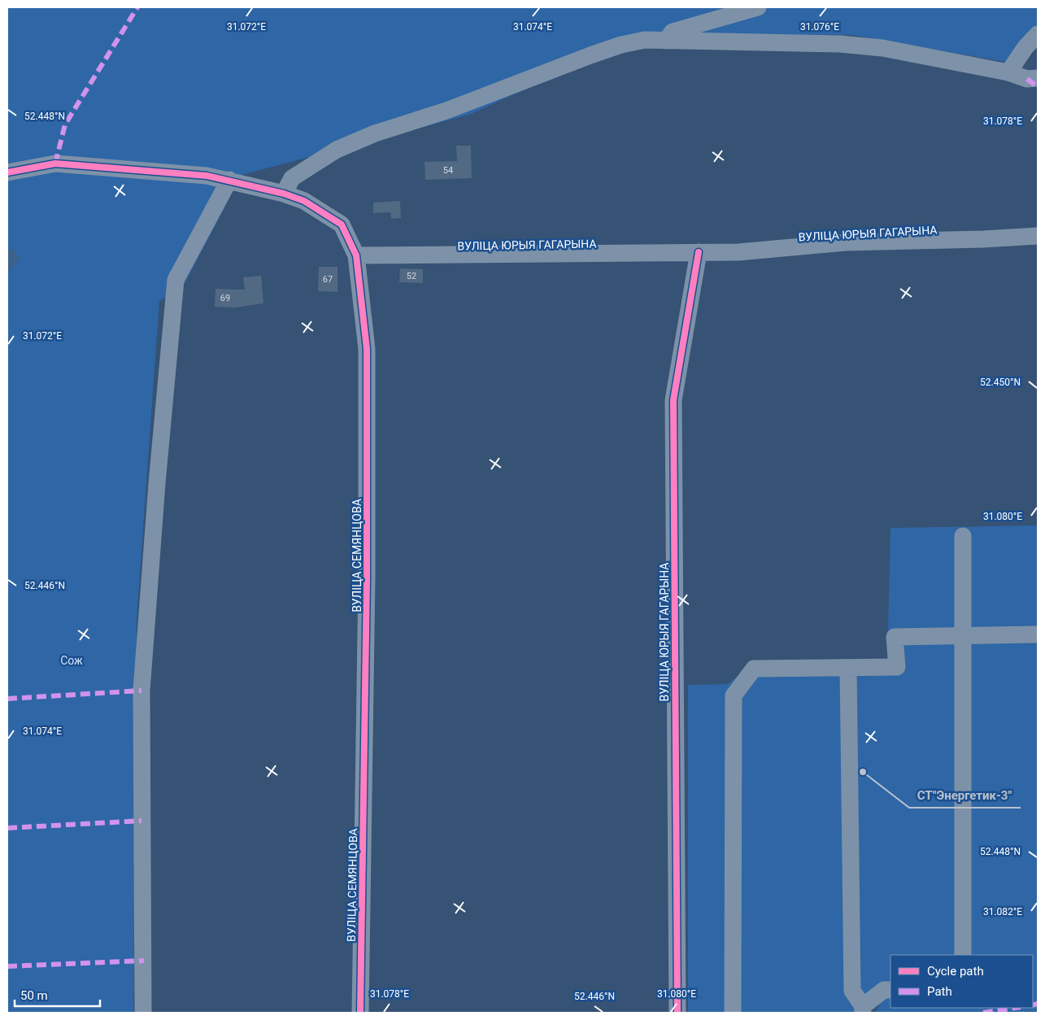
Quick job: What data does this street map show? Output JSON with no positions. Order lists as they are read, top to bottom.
{
  "streets": {
    "street": ["ВУЛІЦА ЮРЫЯ ГАГАРЫНА", "ВУЛІЦА СЕМЯНЦОВА"]
  },
  "crossings": [
    ["ВУЛІЦА ЮРЫЯ ГАГАРЫНА", "ВУЛІЦА СЕМЯНЦОВА"]
  ],
  "parks": ["Сож"],
  "places": ["СТ\"Энергетик-3\""],
  "house_numbers": [
    "54",
    "52",
    "67",
    "69"
  ],
  "legend": ["Cycle path", "Path"],
  "scale_bar": "50 m",
  "coordinates": [
    "31.072°E",
    "31.074°E",
    "31.076°E",
    "52.448°N",
    "31.078°E",
    "52.450°N",
    "31.080°E",
    "52.446°N",
    "31.082°E"
  ]
}
